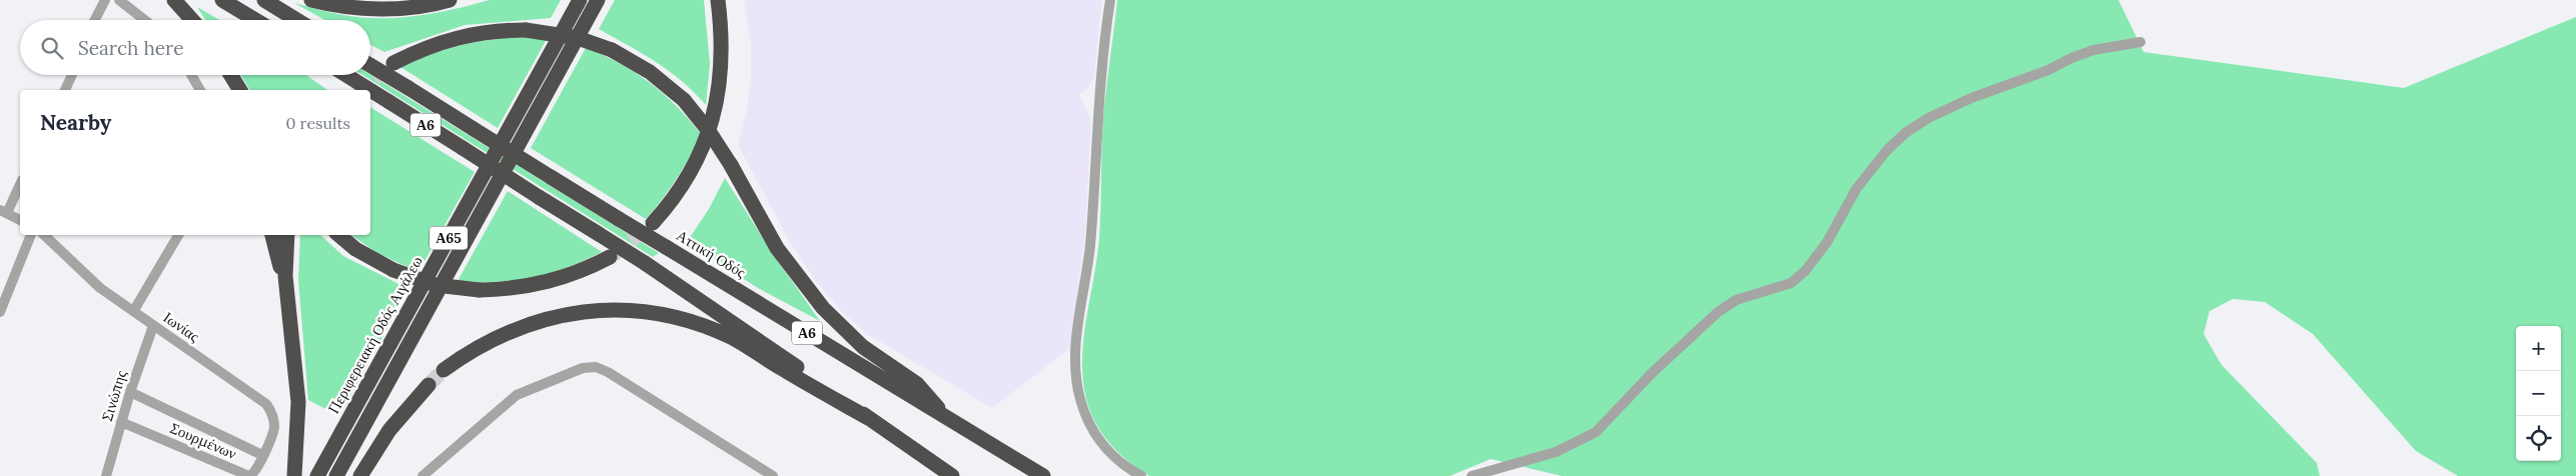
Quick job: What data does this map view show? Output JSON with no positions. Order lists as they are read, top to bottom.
{
  "streets": {
    "highway": [
      "Α6",
      "Α65",
      "Αττική Οδός",
      "Περιφερειακή Οδός Αιγάλεω"
    ],
    "street": ["Ιωνίας", "Σινώπης", "Σουρμένων"]
  },
  "crossings": [
    ["Ιωνίας", "Σινώπης"],
    ["Ιωνίας", "Σουρμένων"],
    ["Σινώπης", "Σουρμένων"]
  ],
  "page": {
    "search": "Search here",
    "heading": ["Nearby", "0 results"],
    "map_buttons": ["+", "−"]
  }
}
